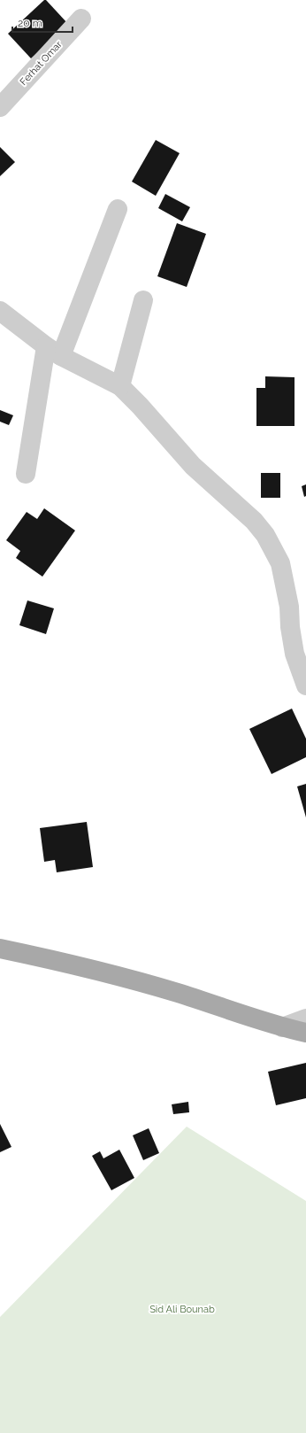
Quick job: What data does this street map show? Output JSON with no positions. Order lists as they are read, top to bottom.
{
  "streets": {
    "street": ["Ferhat Omar"]
  },
  "parks": ["Sid Ali Bounab"],
  "scale_bar": "20 m"
}
